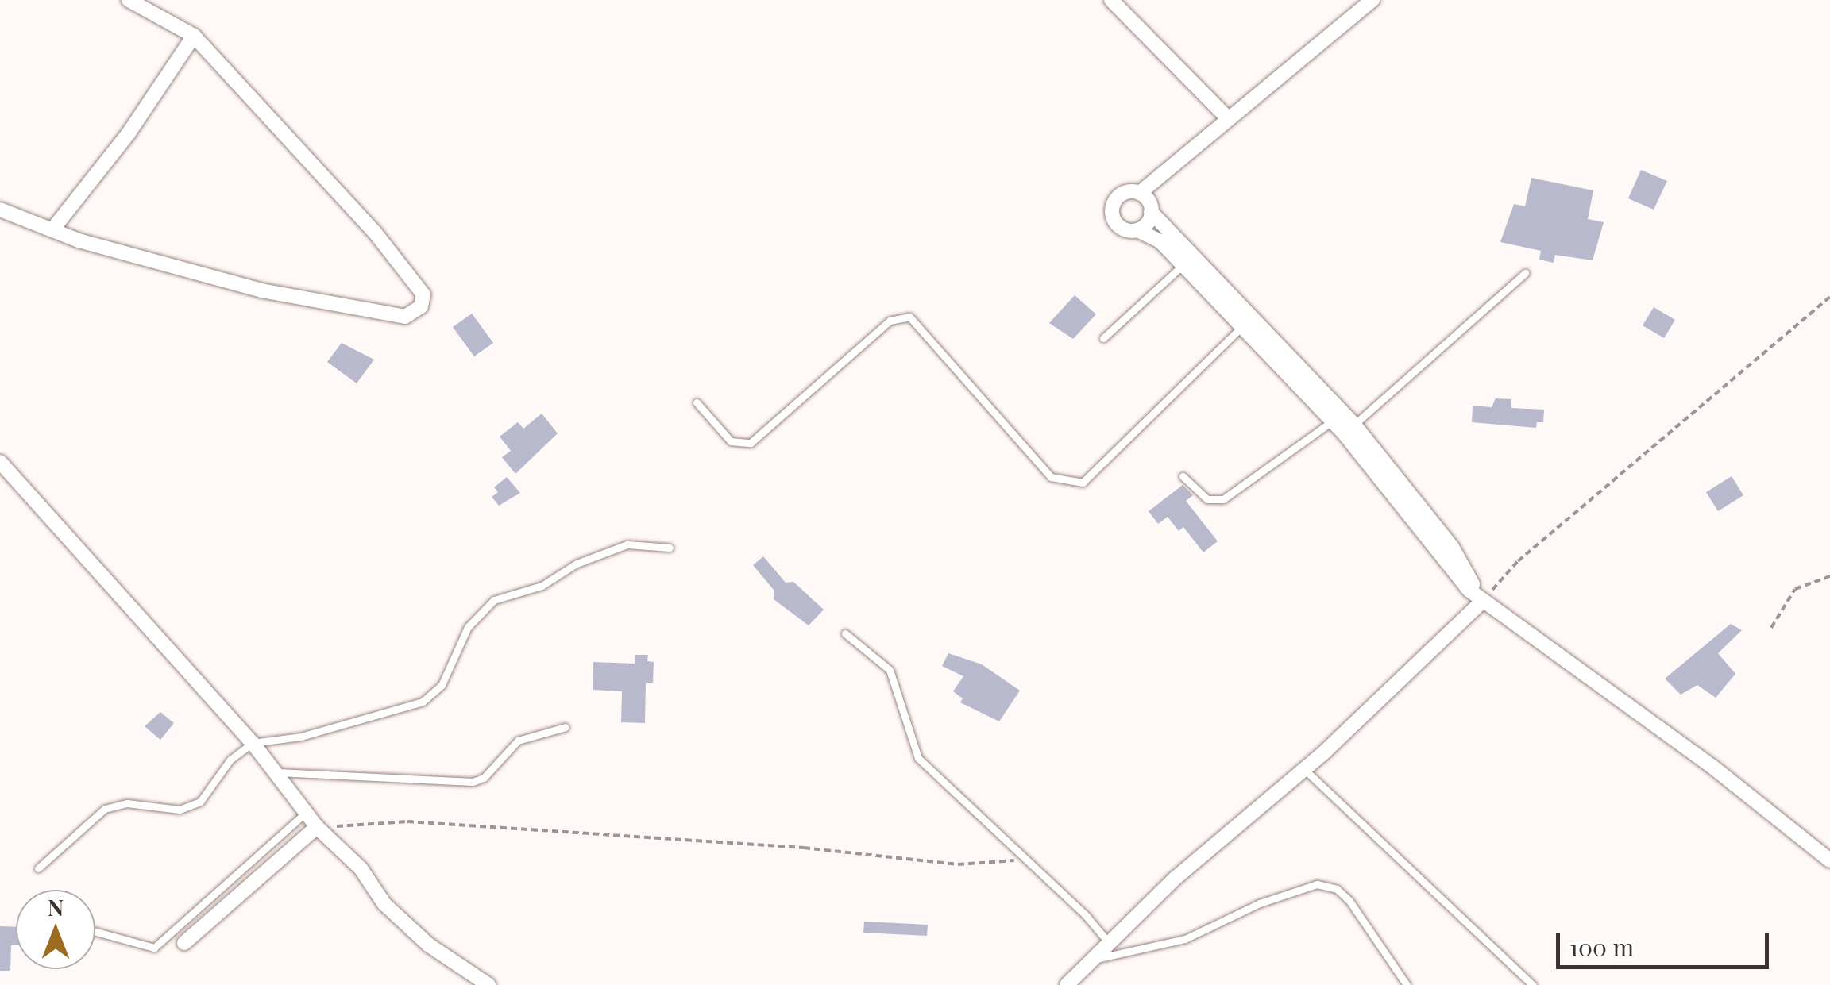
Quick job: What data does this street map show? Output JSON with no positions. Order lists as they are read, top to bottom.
{
  "scale_bar": "100 m",
  "north": "top"
}
